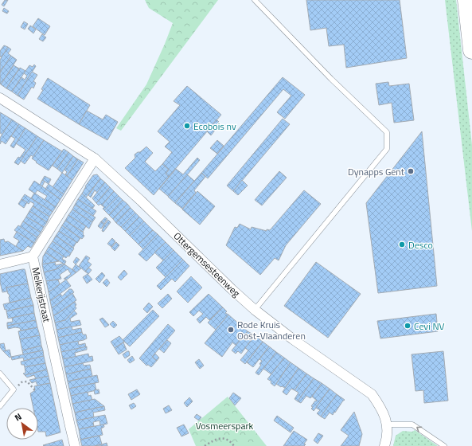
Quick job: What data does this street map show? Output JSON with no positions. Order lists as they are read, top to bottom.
{
  "streets": {
    "street": ["Ottergemsesteenweg", "Melkerijstraat"]
  },
  "crossings": [
    ["Ottergemsesteenweg", "Melkerijstraat"]
  ],
  "parks": ["Vosmeerspark"],
  "places": [
    "Ecobois nv",
    "Dynapps Gent",
    "Desco",
    "Cevi NV",
    "Rode Kruis Oost-Vlaanderen"
  ],
  "north": "top left"
}
